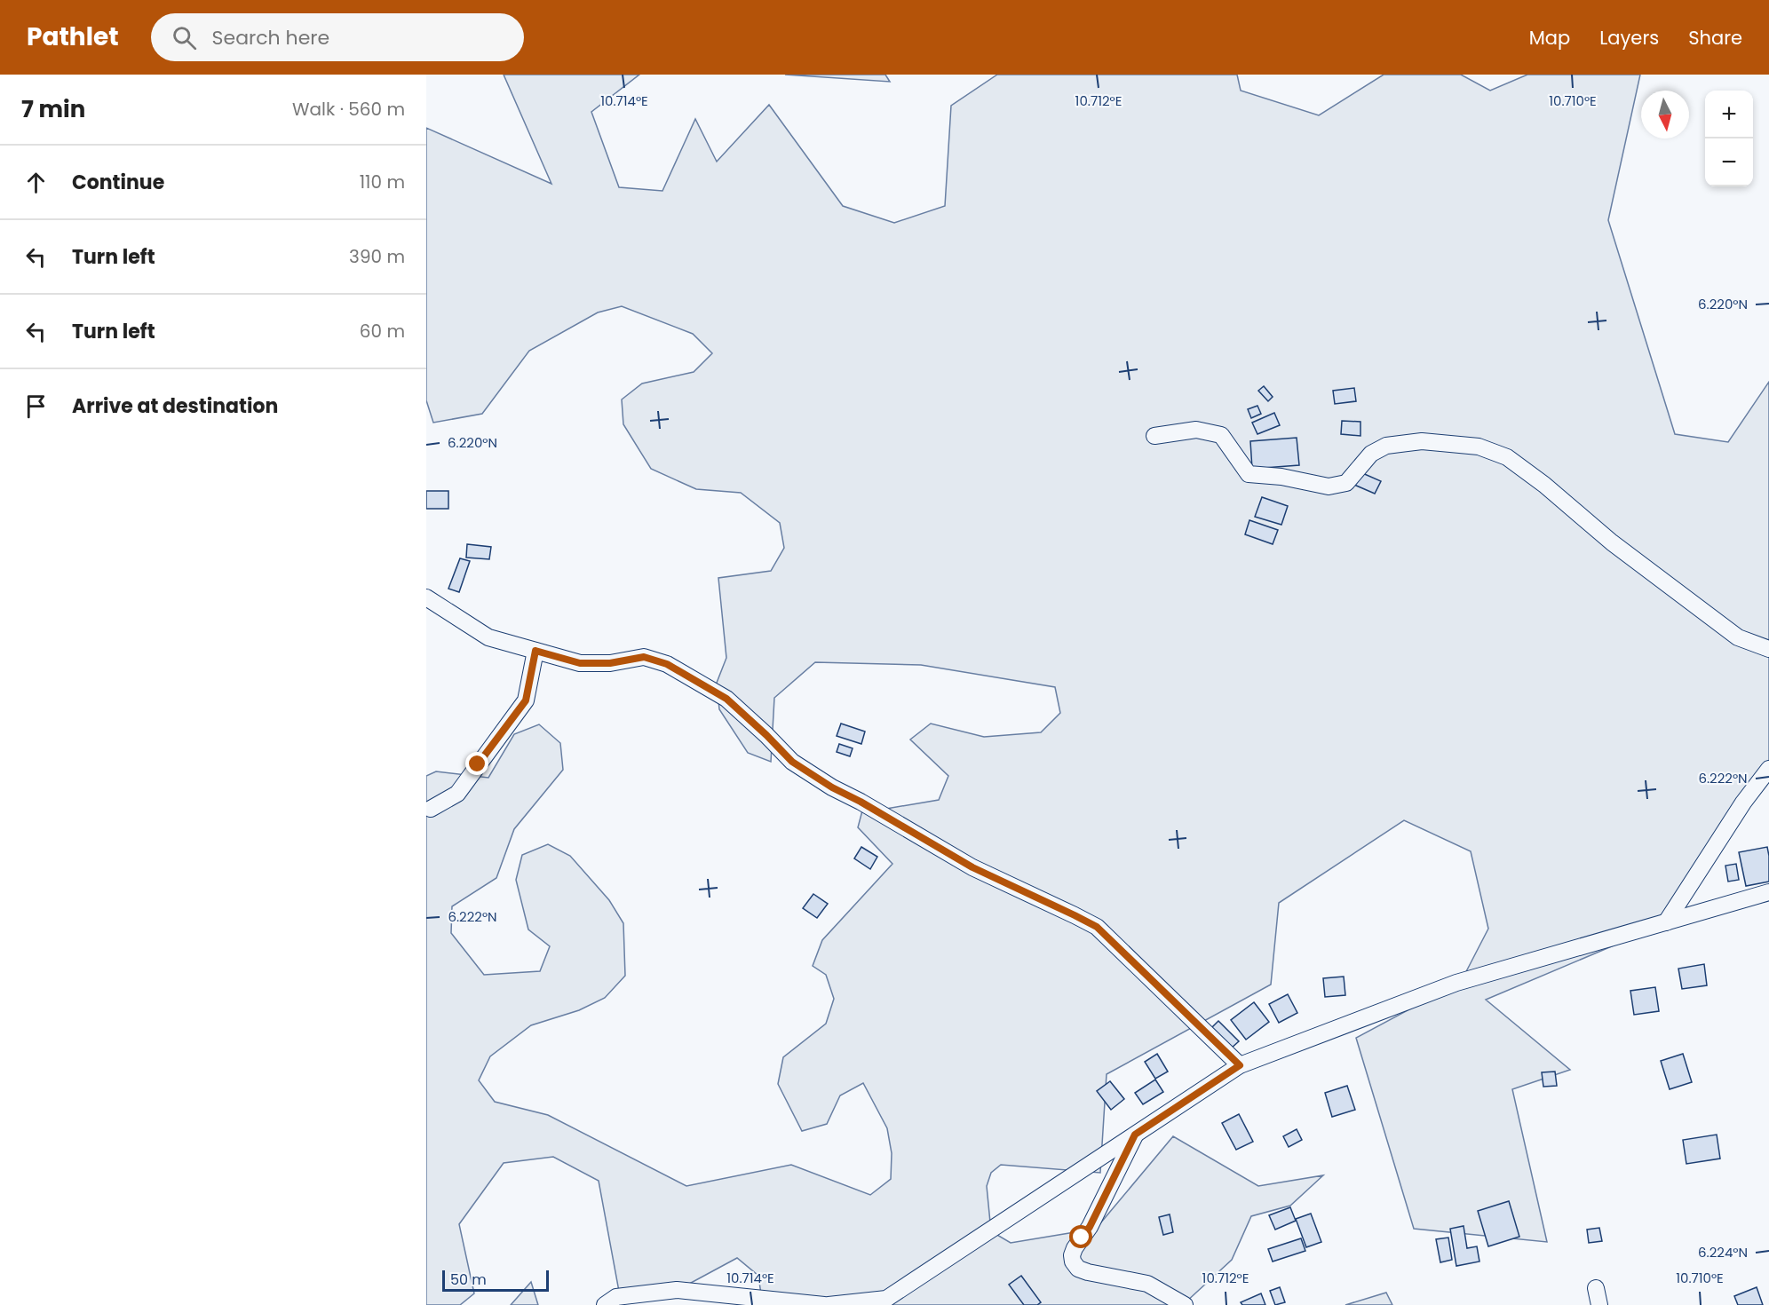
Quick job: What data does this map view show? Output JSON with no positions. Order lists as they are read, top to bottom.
{
  "scale_bar": "50 m",
  "north": "bottom",
  "page": {
    "header": "Pathlet",
    "search": "Search here",
    "nav": ["Map", "Layers", "Share"],
    "heading": ["7 min", "Walk · 560 m"],
    "map_buttons": ["+", "−"],
    "list": [
      ["Continue", "110 m"],
      ["Turn left", "390 m"],
      ["Turn left", "60 m"],
      "Arrive at destination"
    ],
    "scale": "50 m"
  },
  "coordinates": [
    "10.714°E",
    "10.712°E",
    "10.710°E",
    "6.220°N",
    "6.222°N",
    "6.224°N"
  ]
}
